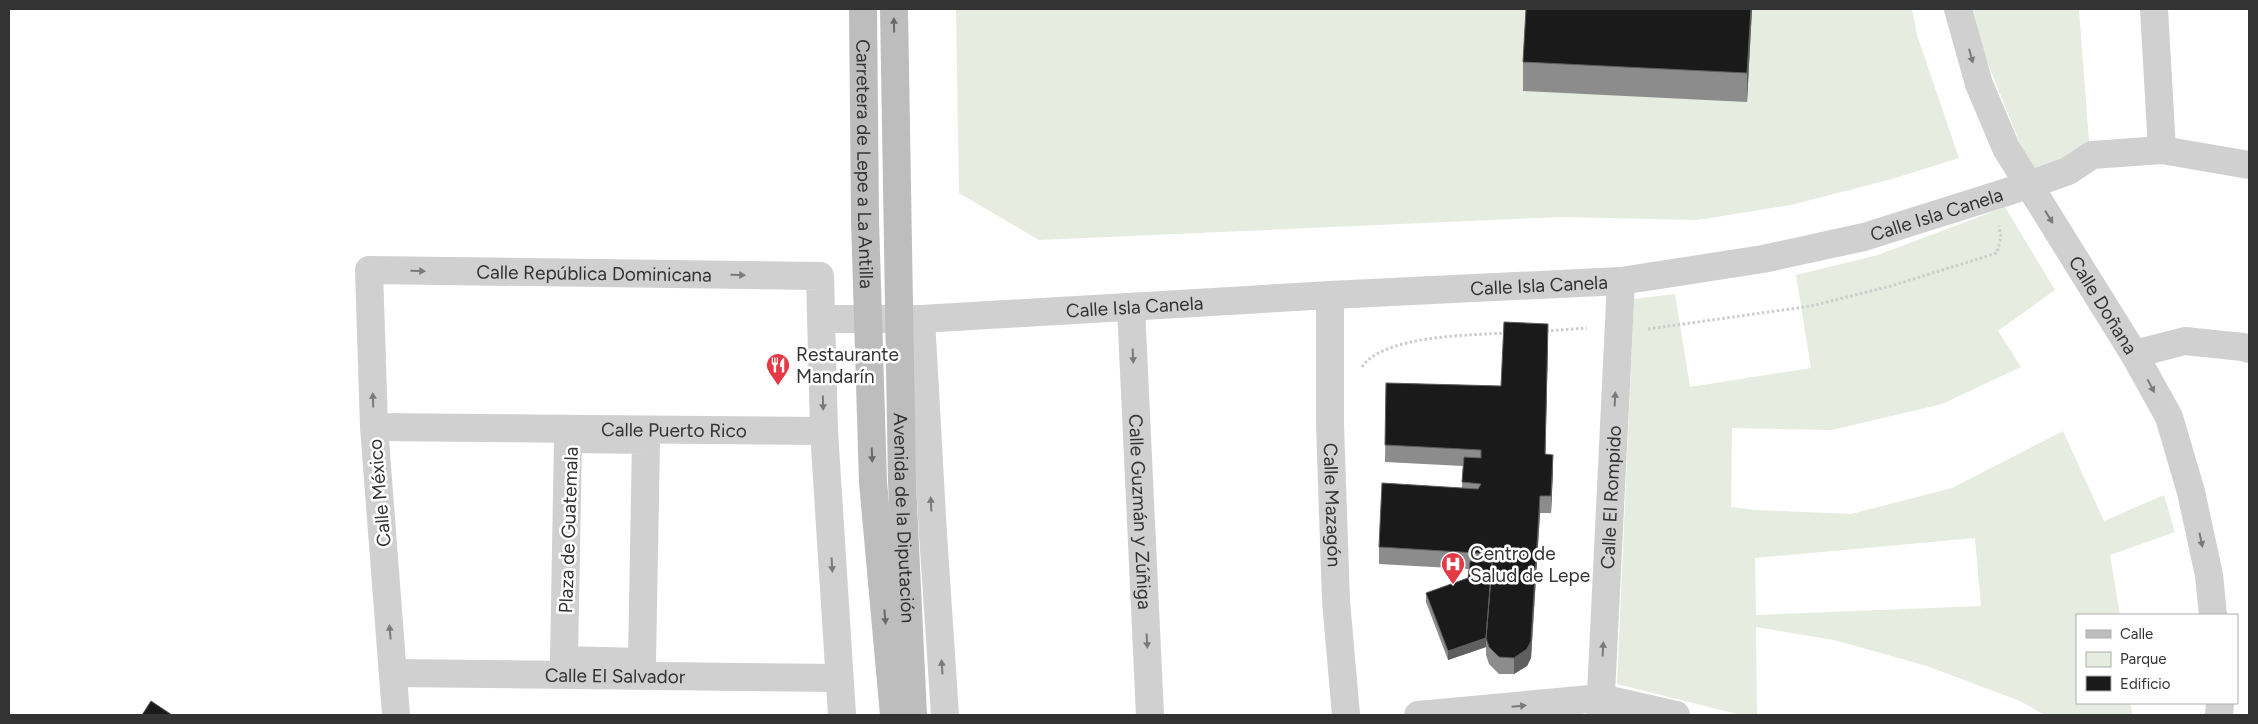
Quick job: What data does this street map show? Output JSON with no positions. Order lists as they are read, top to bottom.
{
  "streets": {
    "main road": ["Carretera de Lepe a La Antilla", "Avenida de la Diputación"],
    "street": [
      "Calle Isla Canela",
      "Calle República Dominicana",
      "Calle Doñana",
      "Calle Puerto Rico",
      "Calle México",
      "Calle El Rompido",
      "Calle Mazagón",
      "Calle Guzmán y Zúñiga",
      "Plaza de Guatemala",
      "Calle El Salvador"
    ]
  },
  "crossings": [
    ["Carretera de Lepe a La Antilla", "Calle Isla Canela"],
    ["Carretera de Lepe a La Antilla", "Avenida de la Diputación"],
    ["Calle Isla Canela", "Calle Doñana"],
    ["Calle Isla Canela", "Calle El Rompido"],
    ["Calle Isla Canela", "Calle Mazagón"],
    ["Calle Isla Canela", "Calle Guzmán y Zúñiga"],
    ["Calle Isla Canela", "Avenida de la Diputación"],
    ["Calle República Dominicana", "Calle México"],
    ["Calle Puerto Rico", "Calle México"],
    ["Calle México", "Calle El Salvador"]
  ],
  "one_way": [
    "Calle República Dominicana",
    "Calle Doñana",
    "Calle México",
    "Calle El Rompido",
    "Calle Guzmán y Zúñiga"
  ],
  "places": {
    "restaurant": ["Restaurante Mandarín"],
    "hospital": ["Centro de Salud de Lepe"]
  },
  "legend": ["Calle", "Parque", "Edificio"]
}
